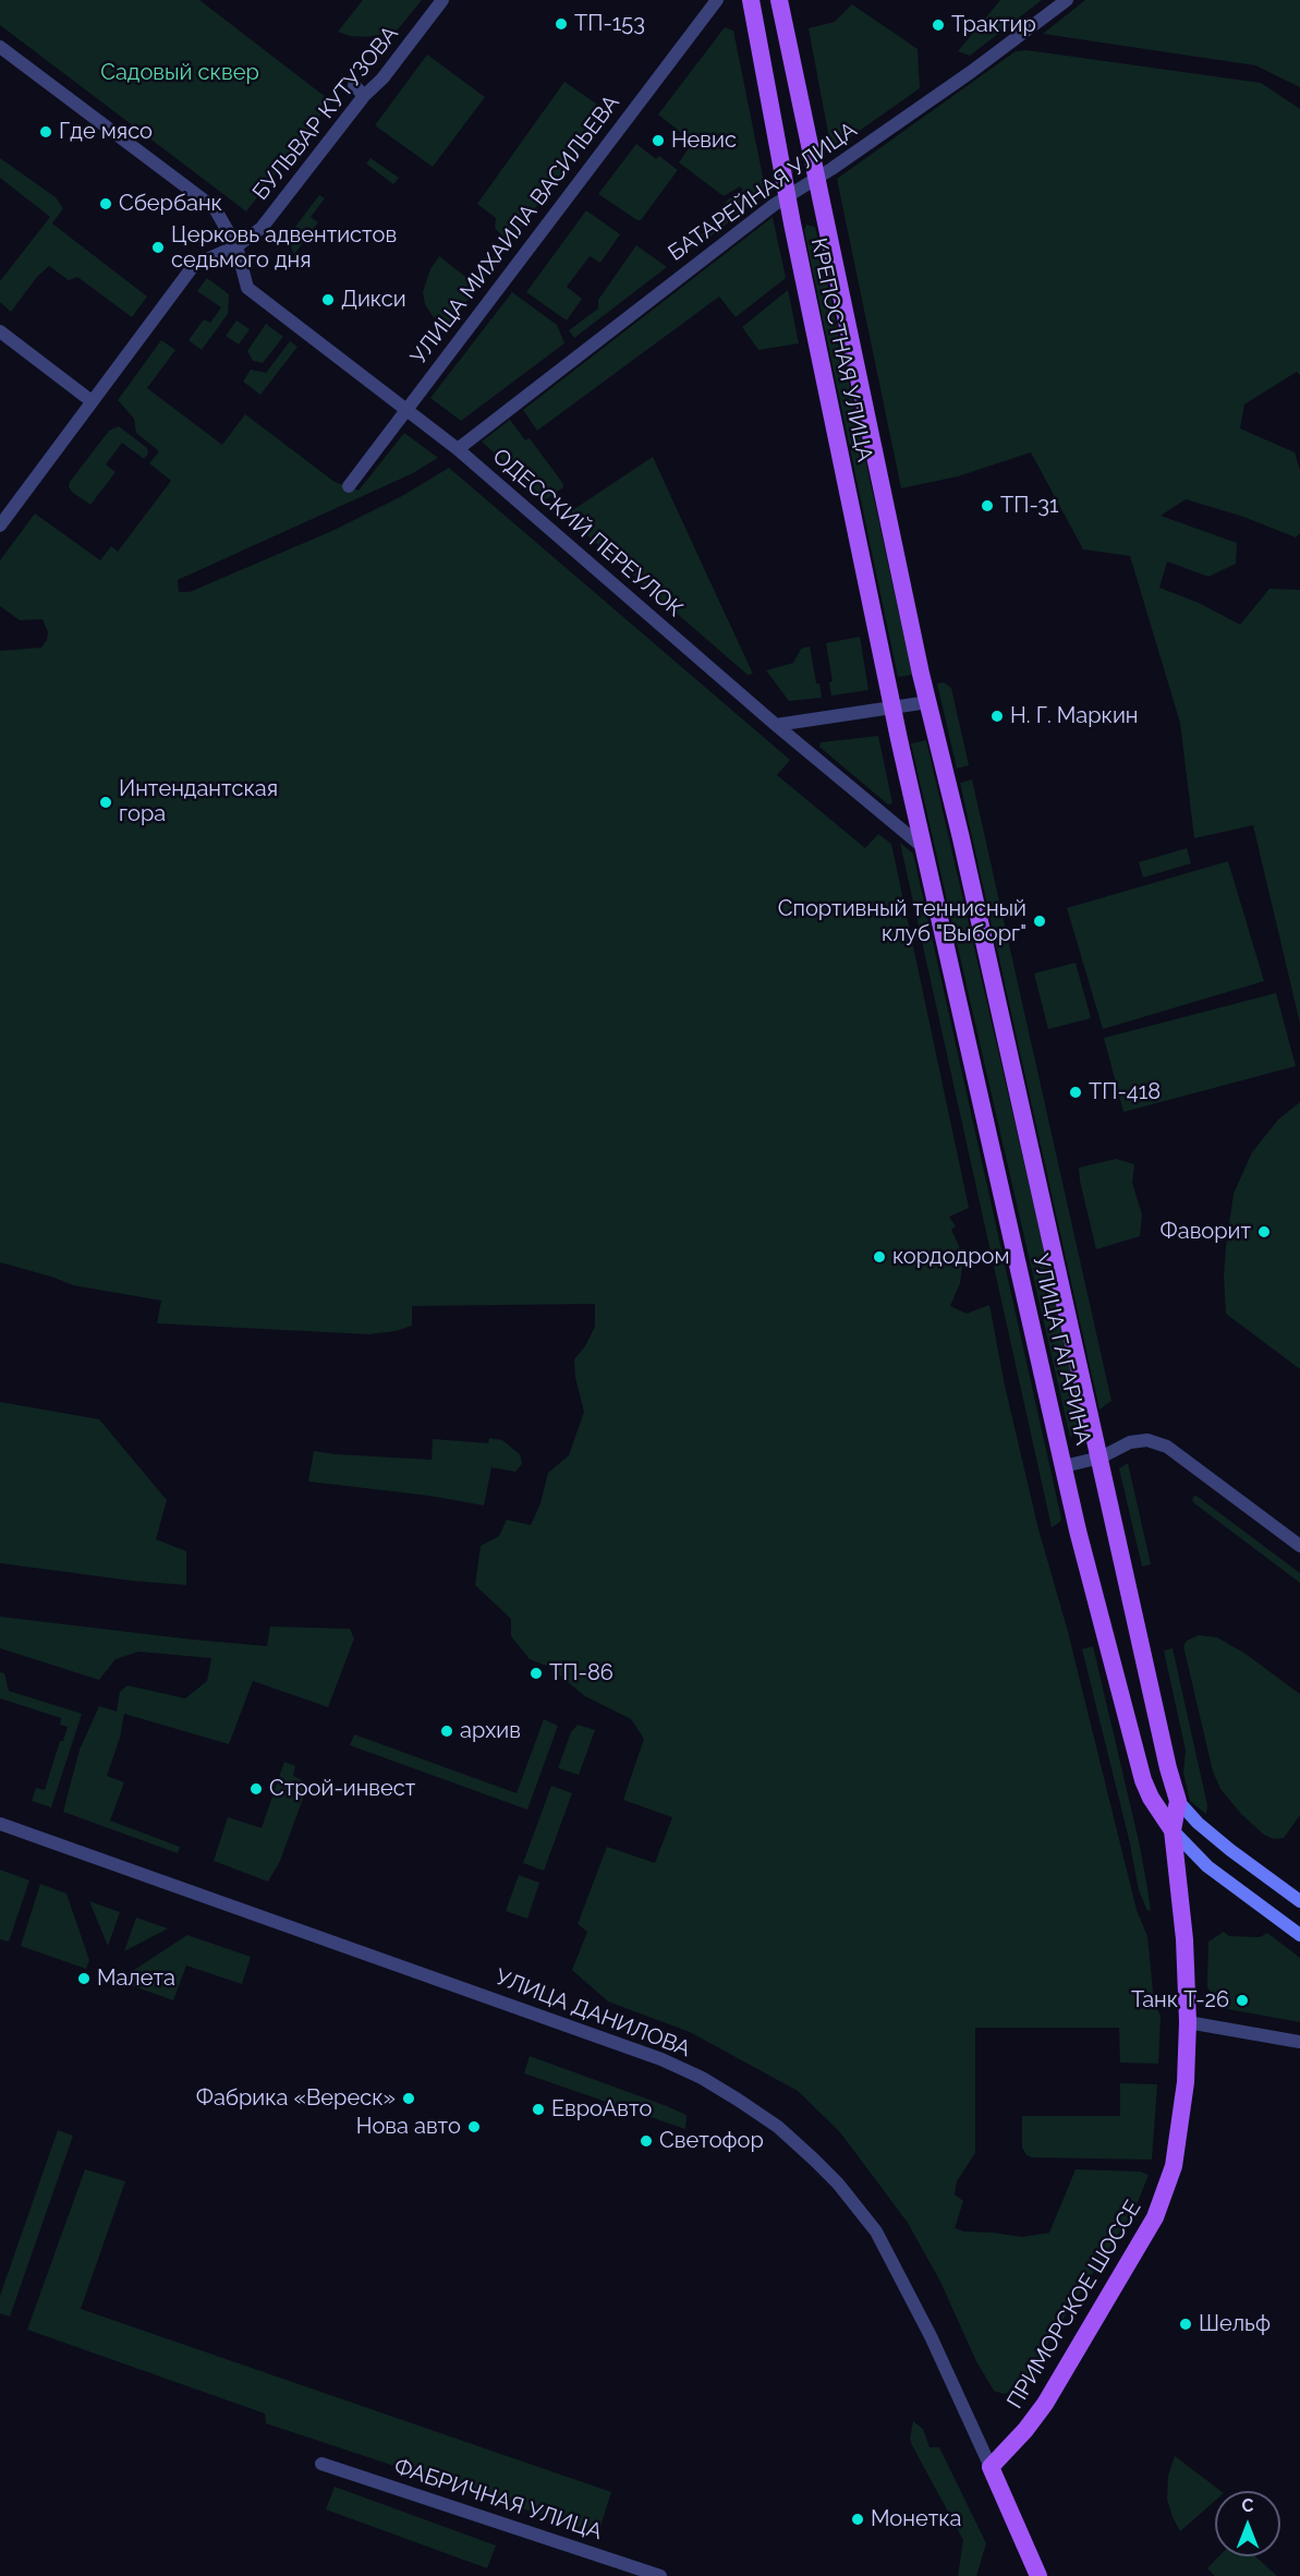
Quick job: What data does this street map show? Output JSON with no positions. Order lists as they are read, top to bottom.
{
  "streets": {
    "main road": ["КРЕПОСТНАЯ УЛИЦА", "УЛИЦА ГАГАРИНА", "ПРИМОРСКОЕ ШОССЕ"],
    "street": [
      "БУЛЬВАР КУТУЗОВА",
      "БАТАРЕЙНАЯ УЛИЦА",
      "УЛИЦА МИХАИЛА ВАСИЛЬЕВА",
      "ОДЕССКИЙ ПЕРЕУЛОК",
      "УЛИЦА ДАНИЛОВА",
      "ФАБРИЧНАЯ УЛИЦА"
    ]
  },
  "crossings": [
    ["БУЛЬВАР КУТУЗОВА", "ОДЕССКИЙ ПЕРЕУЛОК"],
    ["БАТАРЕЙНАЯ УЛИЦА", "КРЕПОСТНАЯ УЛИЦА"],
    ["БАТАРЕЙНАЯ УЛИЦА", "ОДЕССКИЙ ПЕРЕУЛОК"],
    ["УЛИЦА МИХАИЛА ВАСИЛЬЕВА", "ОДЕССКИЙ ПЕРЕУЛОК"],
    ["КРЕПОСТНАЯ УЛИЦА", "УЛИЦА ГАГАРИНА"],
    ["ОДЕССКИЙ ПЕРЕУЛОК", "УЛИЦА ГАГАРИНА"],
    ["УЛИЦА ГАГАРИНА", "ПРИМОРСКОЕ ШОССЕ"],
    ["УЛИЦА ДАНИЛОВА", "ПРИМОРСКОЕ ШОССЕ"]
  ],
  "parks": ["Садовый сквер"],
  "places": [
    "ТП-153",
    "Трактир",
    "Где мясо",
    "Невис",
    "Сбербанк",
    "Церковь адвентистов седьмого дня",
    "Дикси",
    "ТП-31",
    "Н. Г. Маркин",
    "Интендантская гора",
    "Спортивный теннисный клуб \"Выборг\"",
    "ТП-418",
    "Фаворит",
    "кордодром",
    "ТП-86",
    "архив",
    "Строй-инвест",
    "Малета",
    "Танк Т-26",
    "Фабрика «Вереск»",
    "ЕвроАвто",
    "Нова авто",
    "Светофор",
    "Шельф",
    "Монетка"
  ],
  "north": "top"
}
